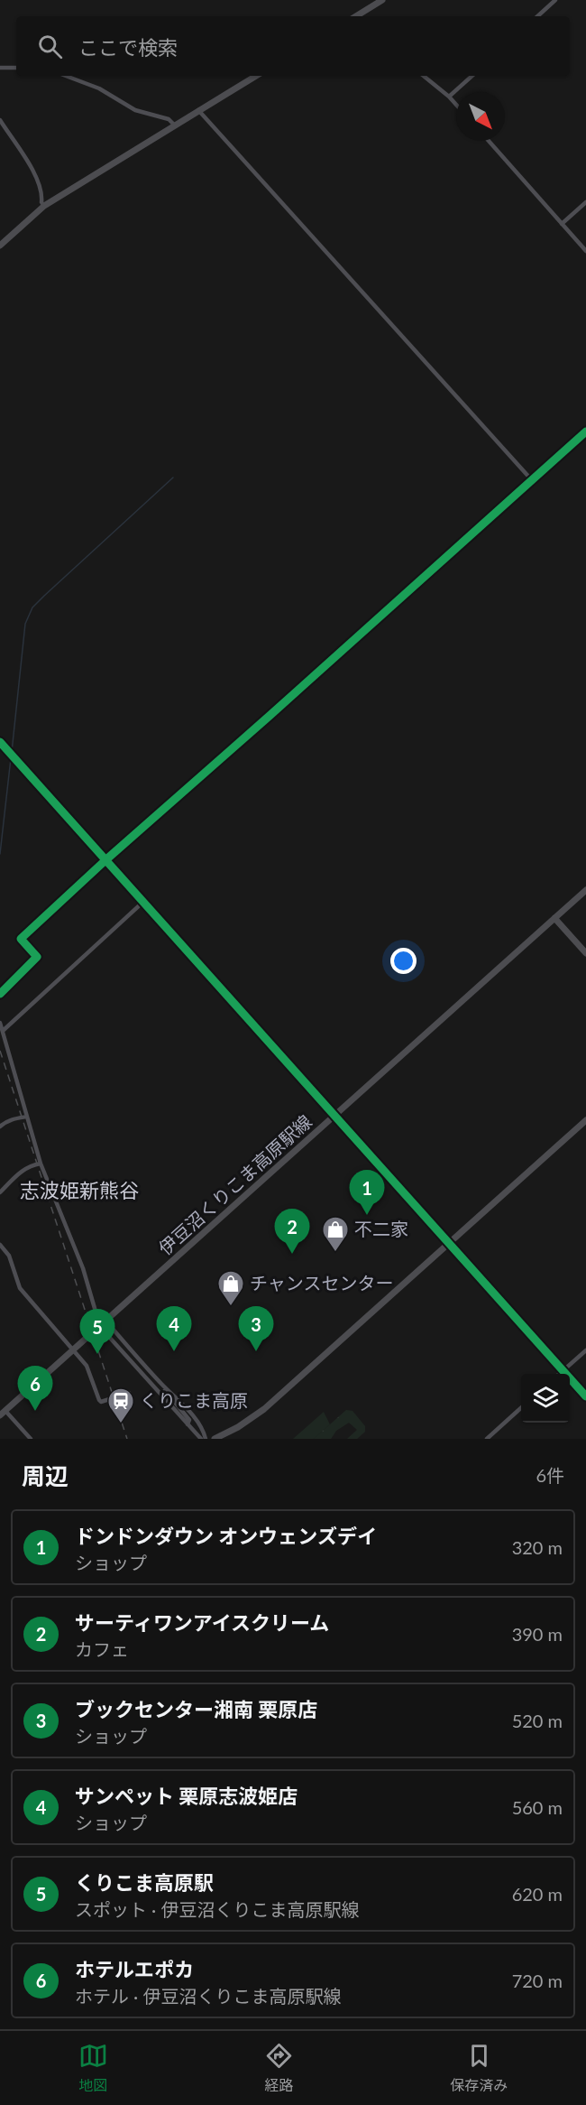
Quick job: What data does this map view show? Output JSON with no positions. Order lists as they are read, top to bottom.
{
  "streets": {
    "street": ["伊豆沼くりこま高原駅線"]
  },
  "districts": ["志波姫新熊谷"],
  "places": {
    "shop": ["不二家", "チャンスセンター"],
    "station": ["くりこま高原"]
  },
  "north": "bottom right",
  "page": {
    "search": "ここで検索",
    "pins": [
      "1",
      "2",
      "3",
      "4",
      "5",
      "6"
    ],
    "heading": ["周辺", "6件"],
    "list": [
      {
        "mark": "1",
        "name": "ドンドンダウン オンウェンズデイ",
        "note": "ショップ",
        "value": "320 m"
      },
      {
        "mark": "2",
        "name": "サーティワンアイスクリーム",
        "note": "カフェ",
        "value": "390 m"
      },
      {
        "mark": "3",
        "name": "ブックセンター湘南 栗原店",
        "note": "ショップ",
        "value": "520 m"
      },
      {
        "mark": "4",
        "name": "サンペット 栗原志波姫店",
        "note": "ショップ",
        "value": "560 m"
      },
      {
        "mark": "5",
        "name": "くりこま高原駅",
        "note": "スポット · 伊豆沼くりこま高原駅線",
        "value": "620 m"
      },
      {
        "mark": "6",
        "name": "ホテルエポカ",
        "note": "ホテル · 伊豆沼くりこま高原駅線",
        "value": "720 m"
      }
    ],
    "nav": ["地図", "経路", "保存済み"]
  }
}
